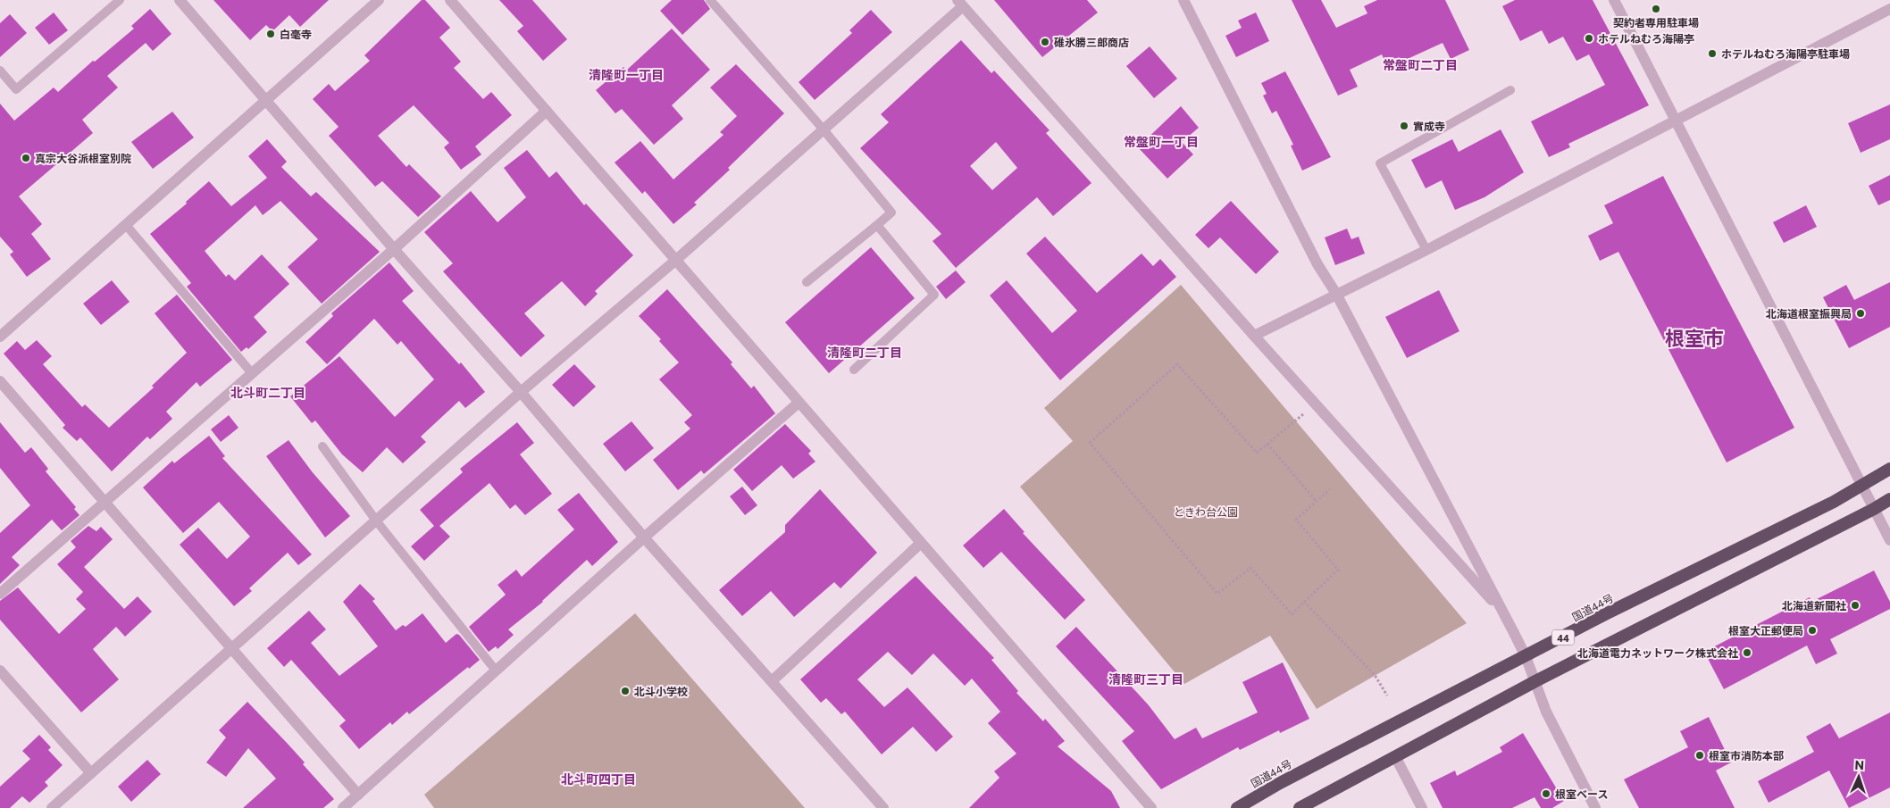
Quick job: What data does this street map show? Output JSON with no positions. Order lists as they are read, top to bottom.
{
  "streets": {
    "highway": ["国道44号", "44"]
  },
  "districts": [
    "常盤町二丁目",
    "清隆町一丁目",
    "常盤町一丁目",
    "根室市",
    "清隆町二丁目",
    "北斗町二丁目",
    "清隆町三丁目",
    "北斗町四丁目"
  ],
  "parks": ["ときわ台公園"],
  "places": [
    "契約者専用駐車場",
    "白毫寺",
    "ホテルねむろ海陽亭",
    "碓氷勝三郎商店",
    "ホテルねむろ海陽亭駐車場",
    "實成寺",
    "真宗大谷派根室別院",
    "北海道根室振興局",
    "北海道新聞社",
    "根室大正郵便局",
    "北海道電力ネットワーク株式会社",
    "北斗小学校",
    "根室市消防本部",
    "根室ベース"
  ],
  "north": "top"
}
